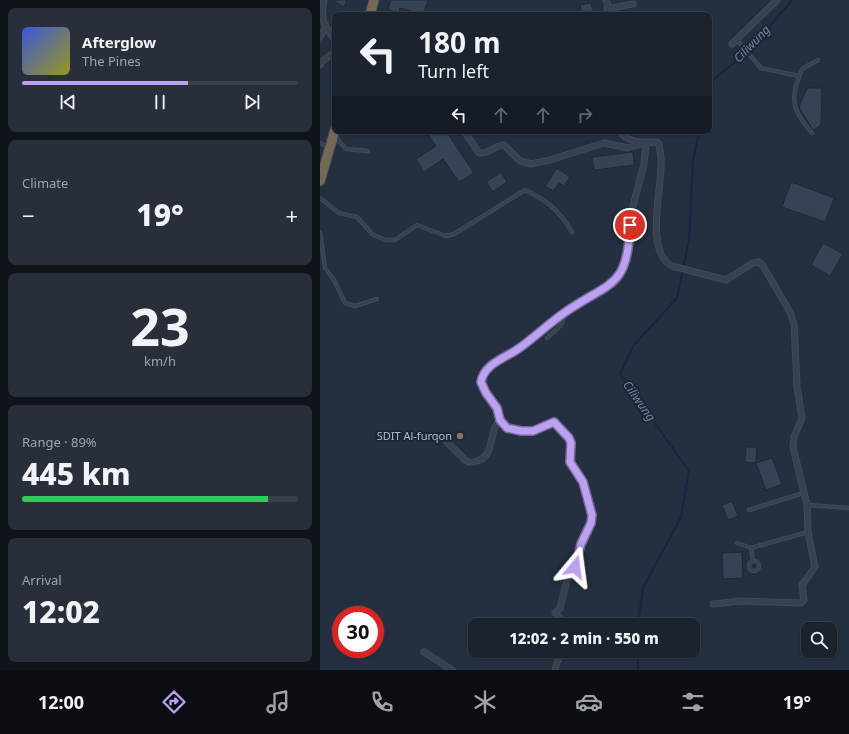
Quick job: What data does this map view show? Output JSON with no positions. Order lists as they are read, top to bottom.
{
  "water": ["Ciliwung"],
  "places": ["SDIT Al-furqon"],
  "page": {
    "turn": ["180 m", "Turn left"],
    "song": ["Afterglow", "The Pines"],
    "tile": [
      "Climate",
      ["23", "km/h"],
      ["Range · 89%", "445 km"],
      ["Arrival", "12:02"]
    ],
    "heat": ["−", "19°", "+"],
    "limit": "30",
    "trip": "12:02 · 2 min · 550 m",
    "tabs": ["12:00", "19°"]
  }
}
